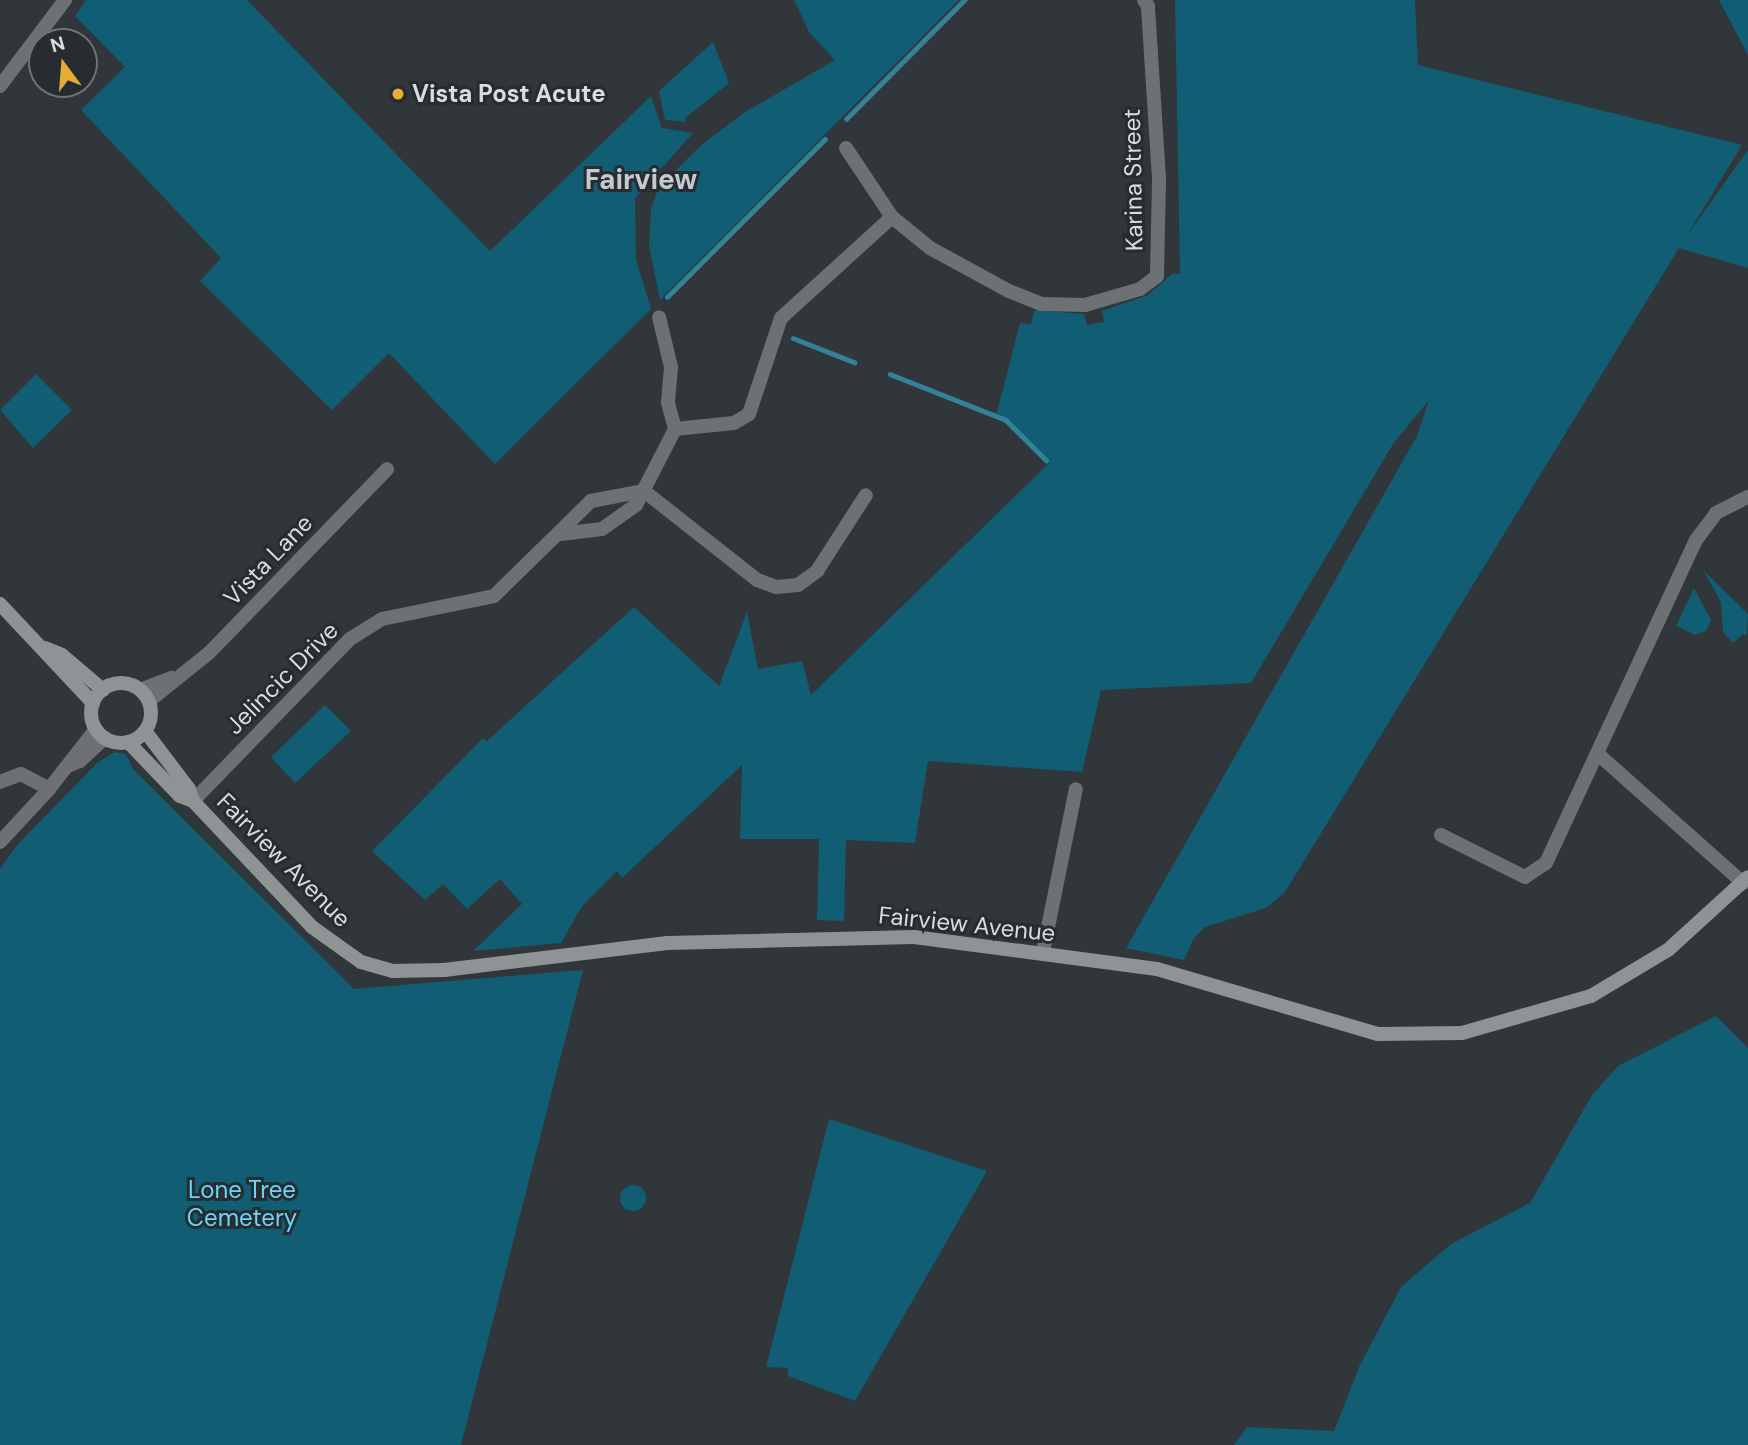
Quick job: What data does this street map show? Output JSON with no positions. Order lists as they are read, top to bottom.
{
  "streets": {
    "main road": ["Fairview Avenue"],
    "street": ["Karina Street", "Vista Lane", "Jelincic Drive"]
  },
  "crossings": [
    ["Vista Lane", "Fairview Avenue"],
    ["Jelincic Drive", "Fairview Avenue"]
  ],
  "districts": ["Fairview"],
  "parks": ["Lone Tree Cemetery"],
  "places": ["Vista Post Acute"],
  "north": "top"
}
